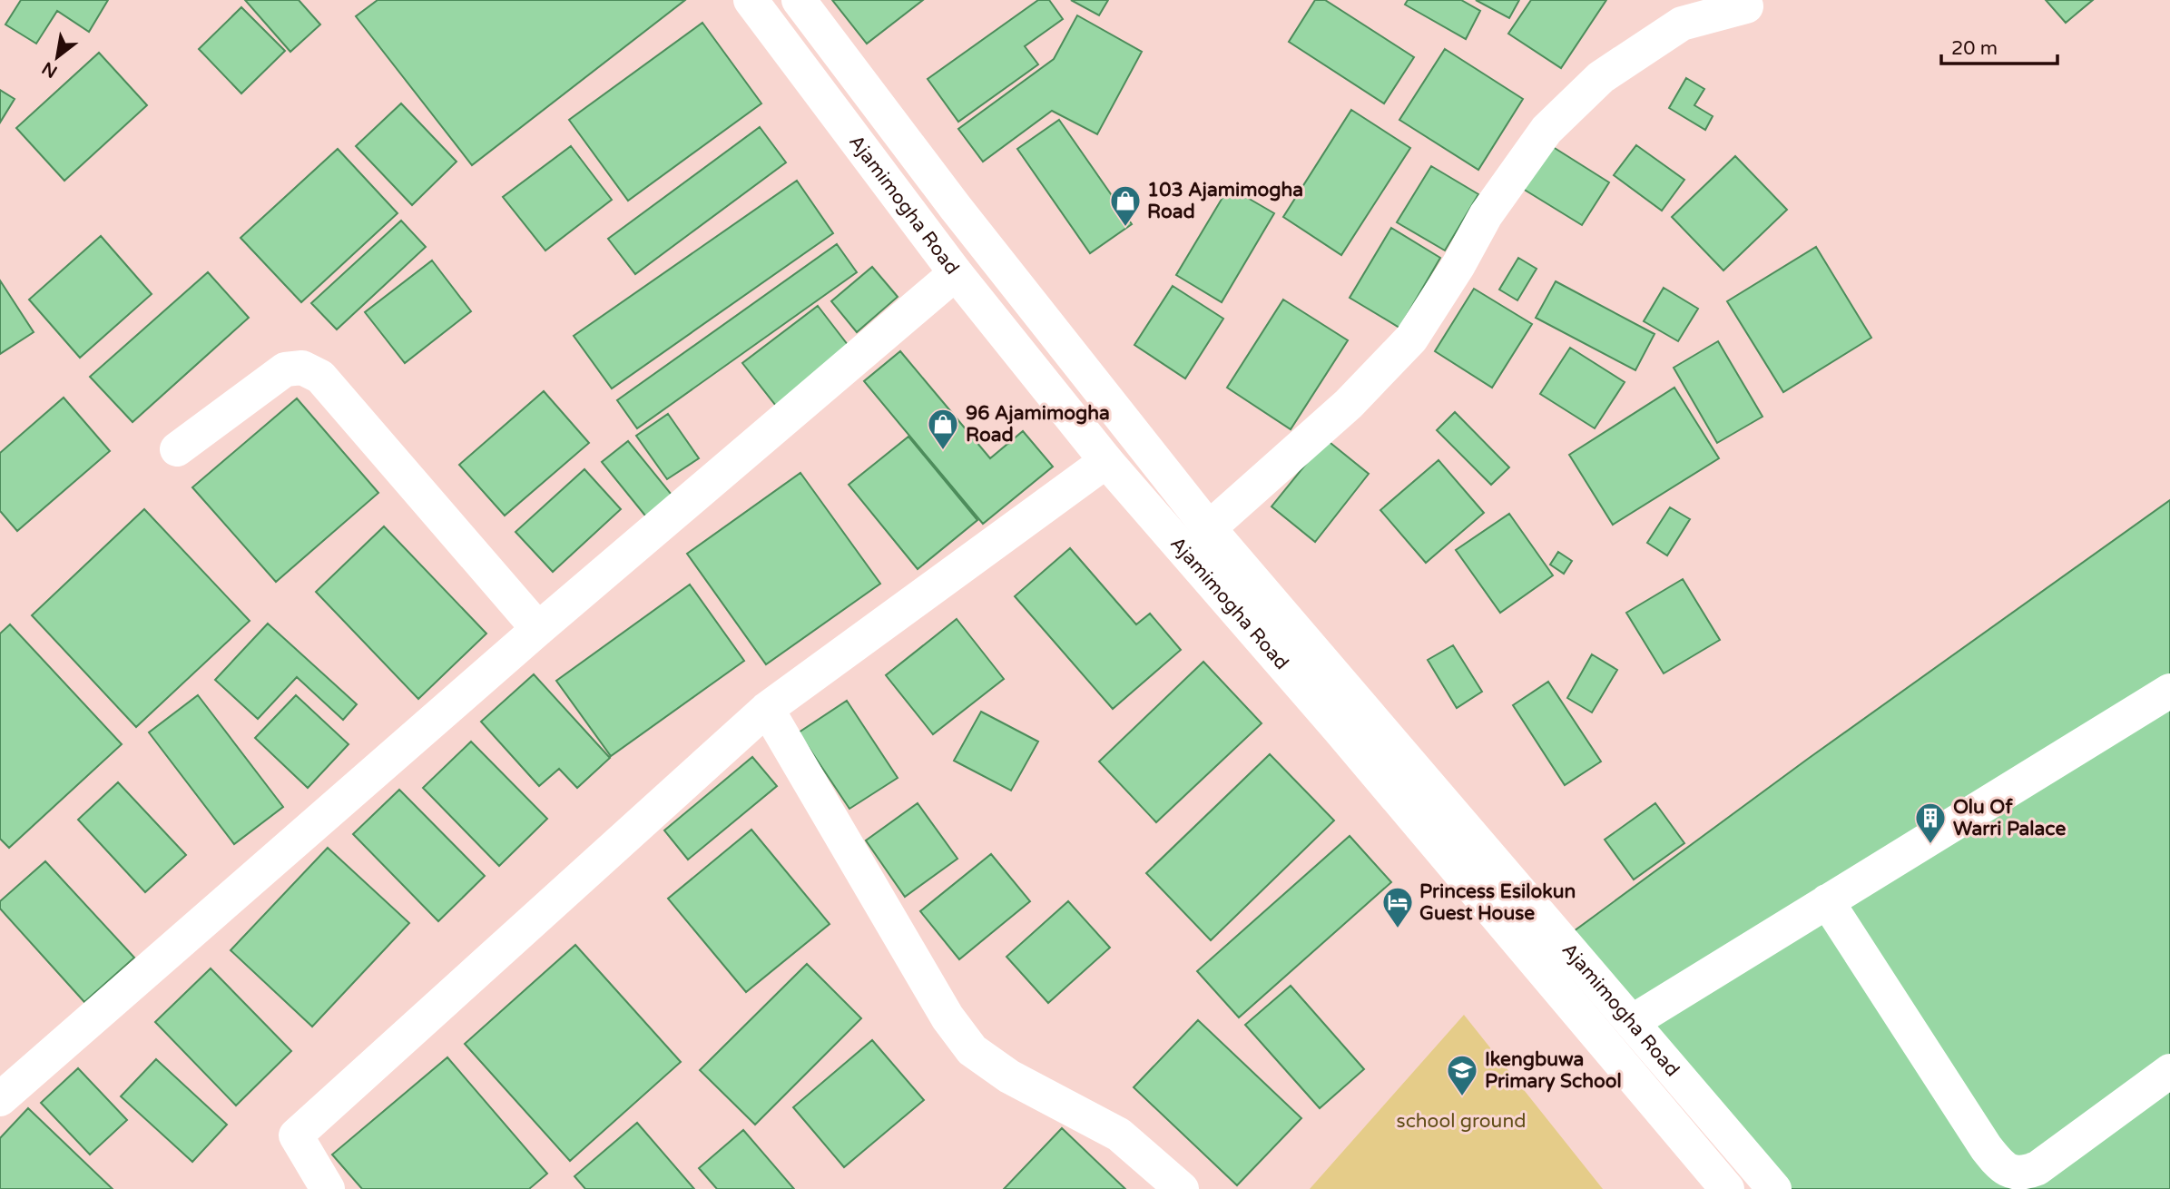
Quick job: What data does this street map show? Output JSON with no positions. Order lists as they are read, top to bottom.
{
  "streets": {
    "street": ["Ajamimogha Road"]
  },
  "parks": ["school ground"],
  "places": {
    "shop": ["103 Ajamimogha Road", "96 Ajamimogha Road"],
    "building": ["Olu Of Warri Palace"],
    "hotel": ["Princess Esilokun Guest House"],
    "school or university": ["Ikengbuwa Primary School"]
  },
  "scale_bar": "20 m",
  "north": "bottom left"
}
